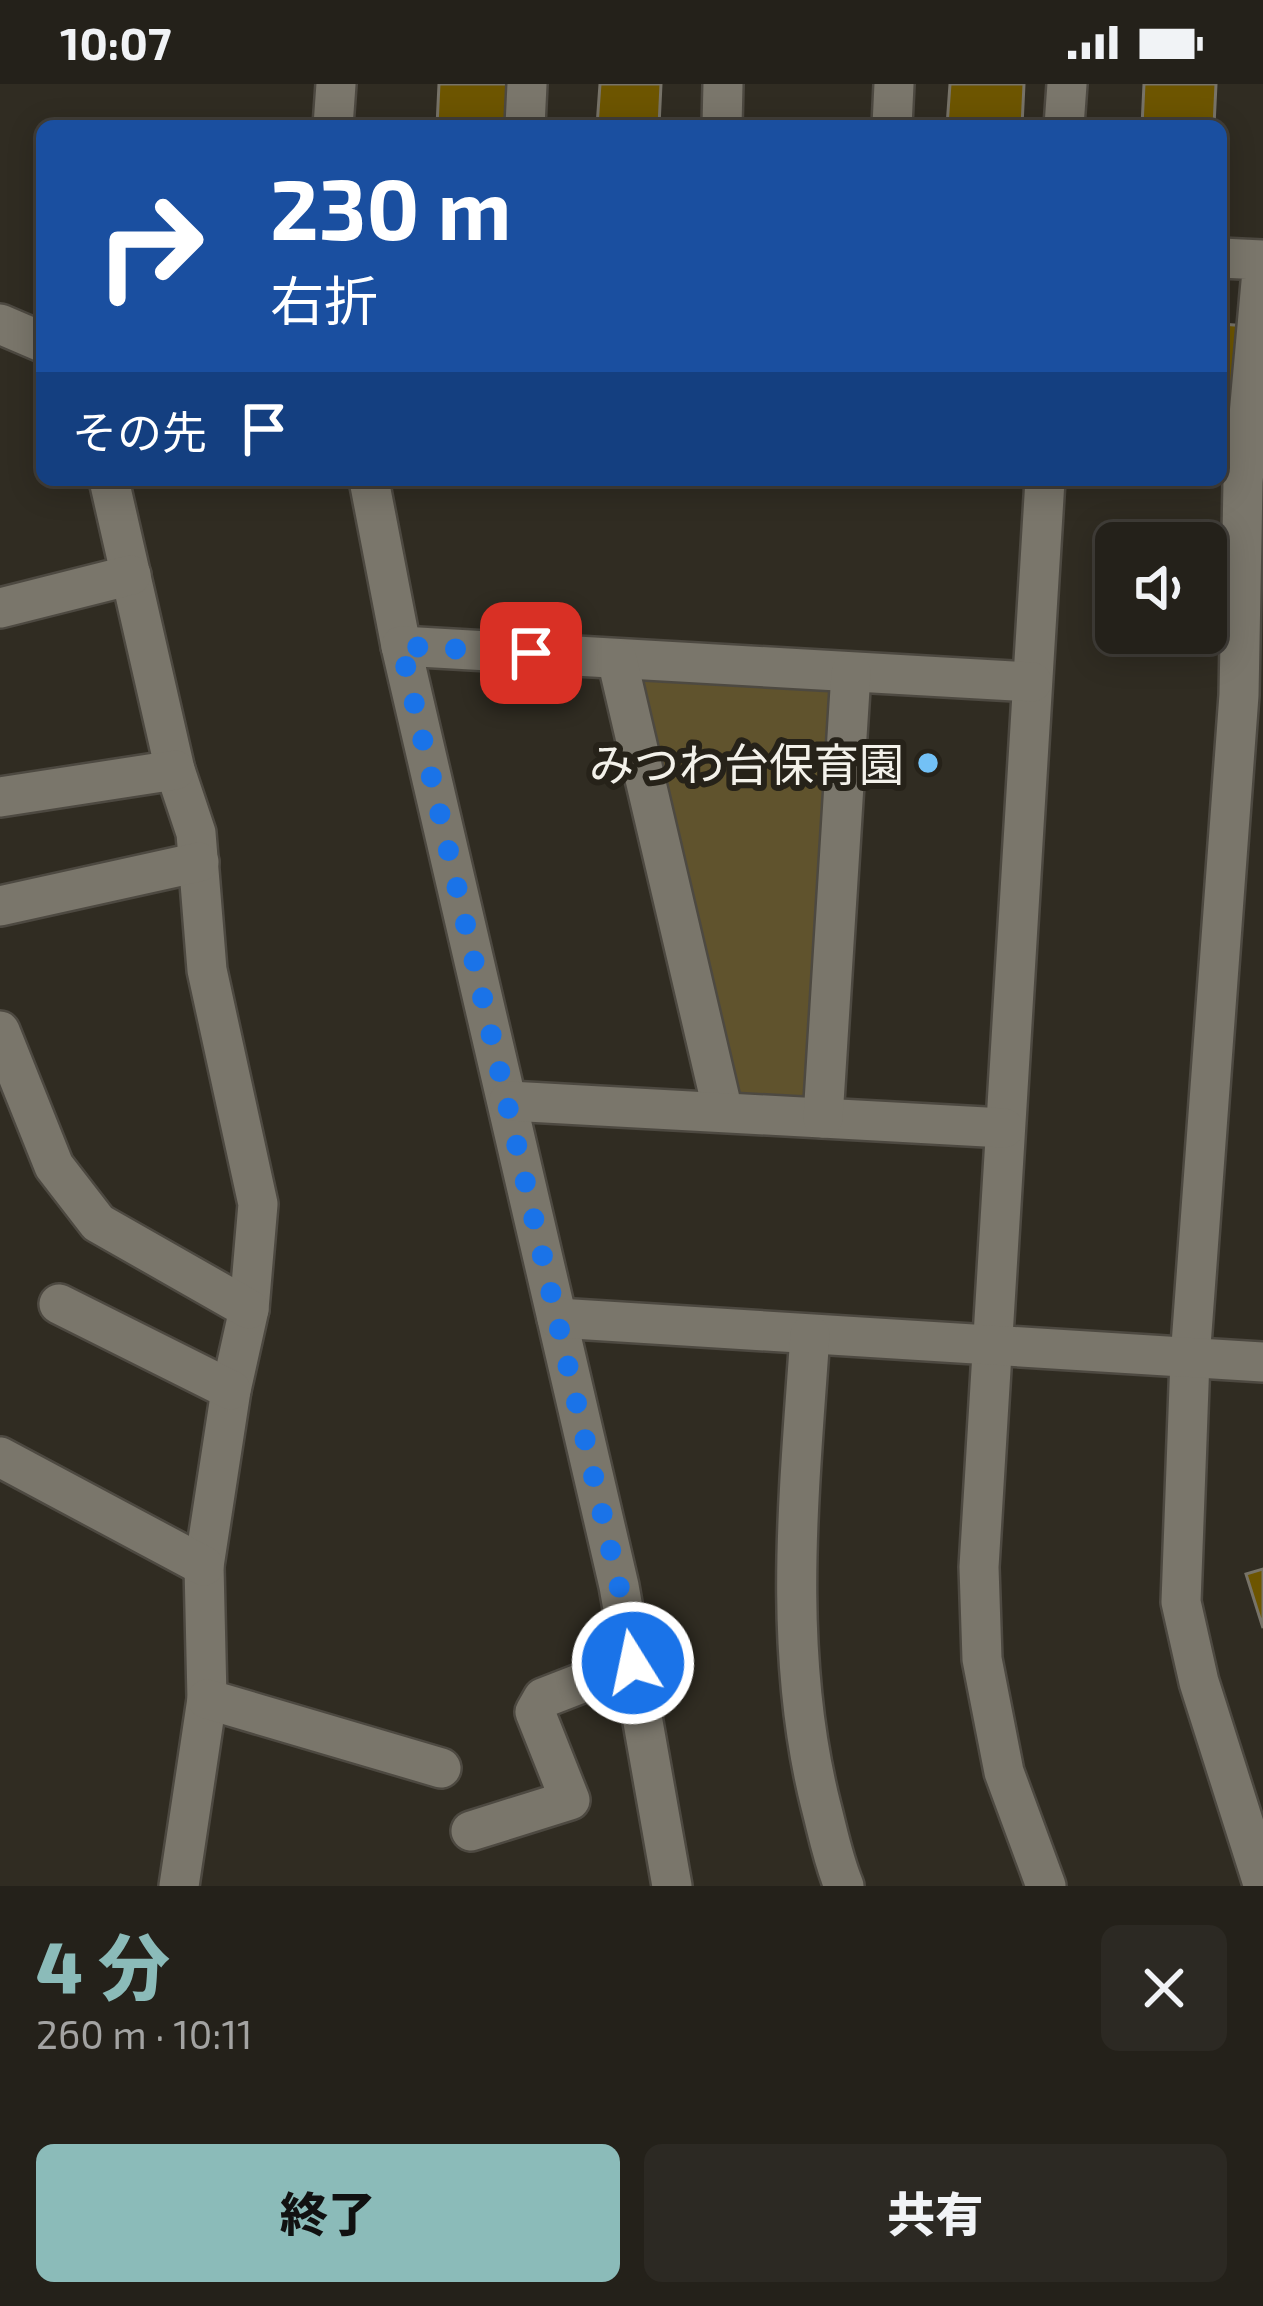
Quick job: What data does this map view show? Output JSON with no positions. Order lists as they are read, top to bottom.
{
  "places": ["みつわ台保育園"],
  "page": {
    "status": "10:07",
    "turn": ["230 m", "右折"],
    "then": "その先",
    "heading": ["4 分", "260 m · 10:11"],
    "buttons": ["終了", "共有"]
  }
}
